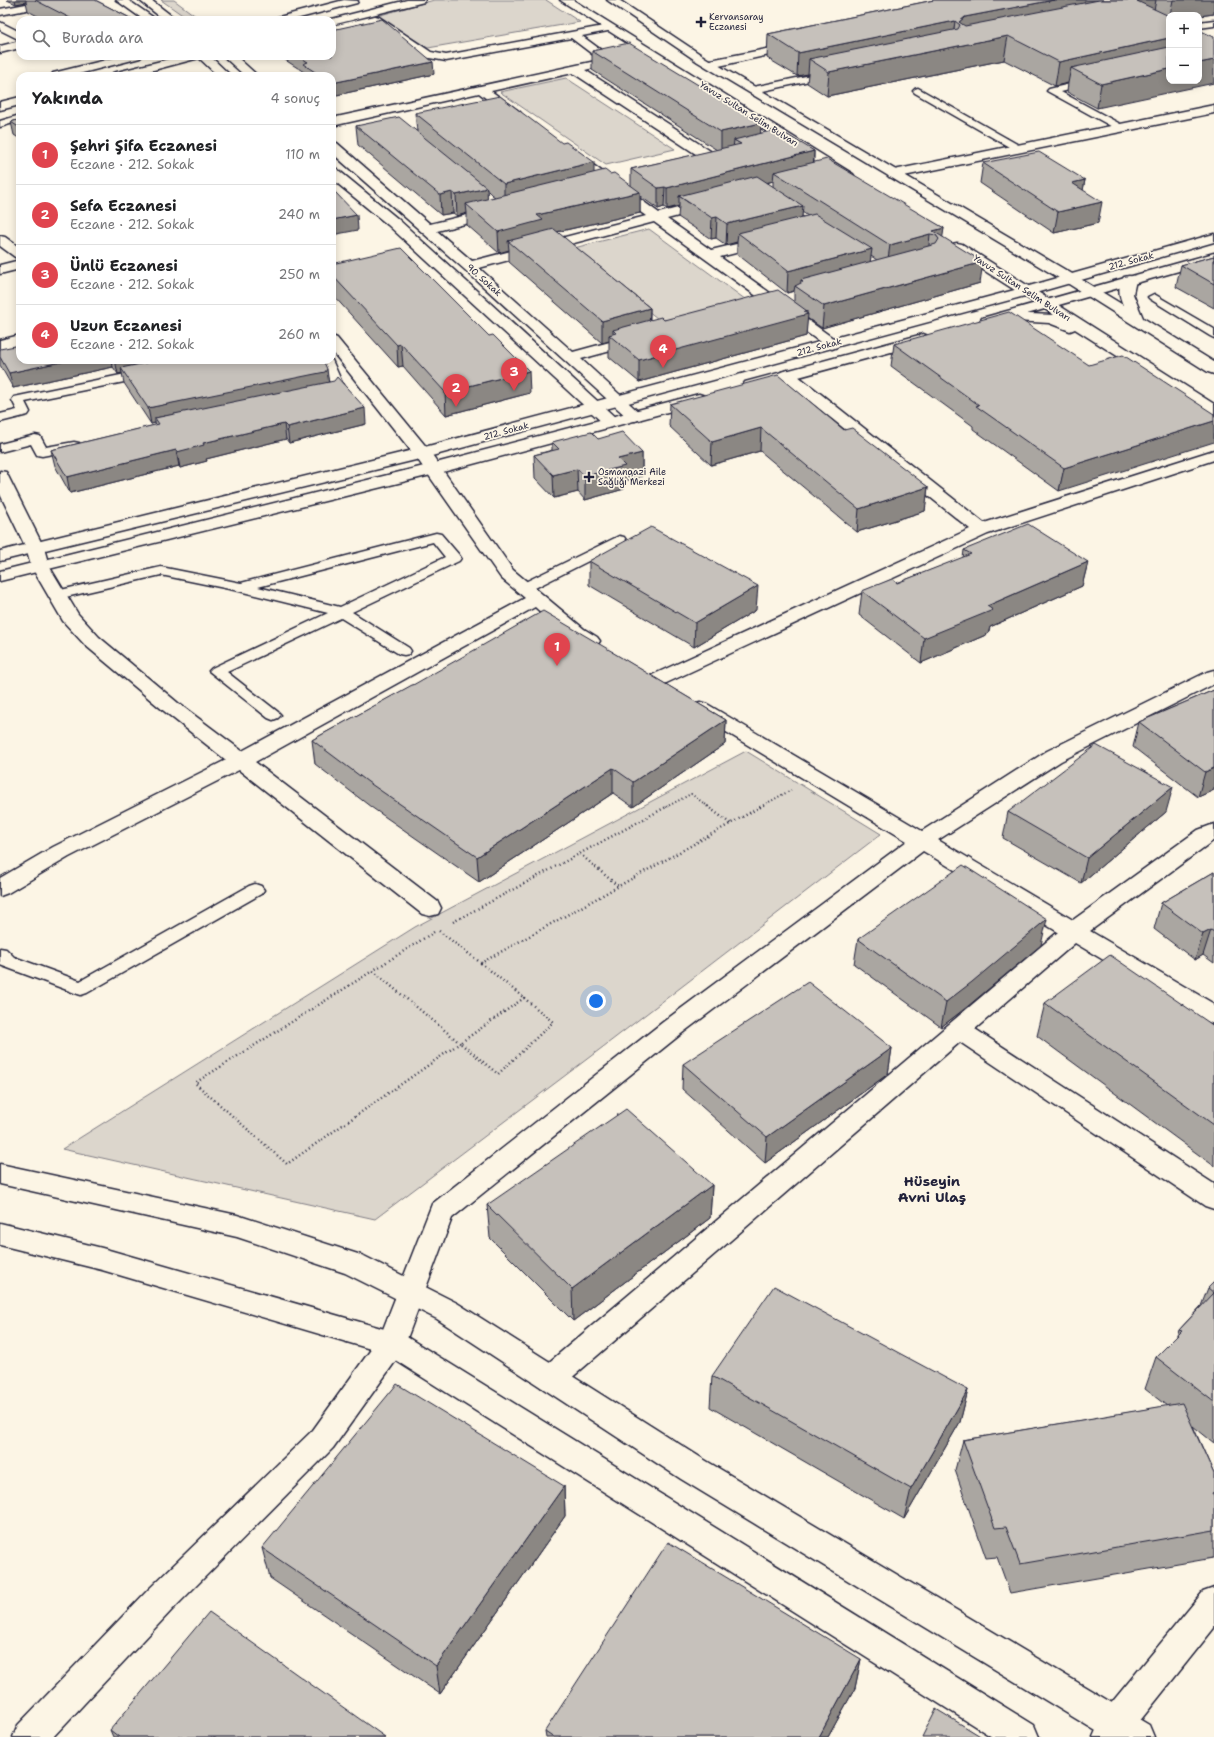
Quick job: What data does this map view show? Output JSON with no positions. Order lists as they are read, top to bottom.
{
  "streets": {
    "street": ["Yavuz Sultan Selim Bulvarı", "212. Sokak", "90. Sokak"]
  },
  "crossings": [
    ["Yavuz Sultan Selim Bulvarı", "212. Sokak"],
    ["212. Sokak", "90. Sokak"]
  ],
  "districts": ["Hüseyin Avni Ulaş"],
  "places": {
    "health": ["Kervansaray Eczanesi", "Osmangazi Aile Sağlığı Merkezi"]
  },
  "page": {
    "map_buttons": ["+", "−"],
    "search": "Burada ara",
    "heading": ["Yakında", "4 sonuç"],
    "list": [
      {
        "mark": "1",
        "name": "Şehri Şifa Eczanesi",
        "note": "Eczane · 212. Sokak",
        "value": "110 m"
      },
      {
        "mark": "2",
        "name": "Sefa Eczanesi",
        "note": "Eczane · 212. Sokak",
        "value": "240 m"
      },
      {
        "mark": "3",
        "name": "Ünlü Eczanesi",
        "note": "Eczane · 212. Sokak",
        "value": "250 m"
      },
      {
        "mark": "4",
        "name": "Uzun Eczanesi",
        "note": "Eczane · 212. Sokak",
        "value": "260 m"
      }
    ],
    "pins": [
      "4",
      "3",
      "2",
      "1"
    ]
  }
}
